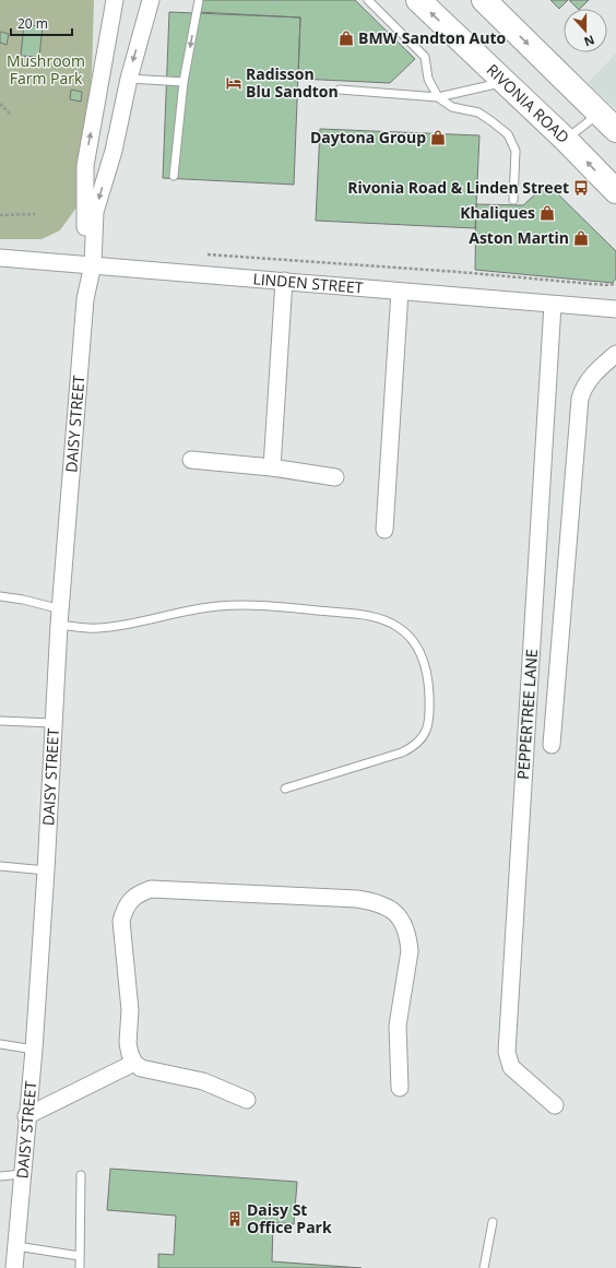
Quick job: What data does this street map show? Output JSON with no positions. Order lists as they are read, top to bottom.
{
  "streets": {
    "main road": ["RIVONIA ROAD"],
    "street": ["LINDEN STREET", "DAISY STREET", "PEPPERTREE LANE"]
  },
  "crossings": [
    ["LINDEN STREET", "DAISY STREET"],
    ["LINDEN STREET", "PEPPERTREE LANE"]
  ],
  "parks": ["Mushroom Farm Park"],
  "places": {
    "shop": [
      "BMW Sandton Auto",
      "Daytona Group",
      "Khaliques",
      "Aston Martin"
    ],
    "hotel": ["Radisson Blu Sandton"],
    "bus stop": ["Rivonia Road & Linden Street"],
    "building": ["Daisy St Office Park"]
  },
  "scale_bar": "20 m",
  "north": "bottom"
}
